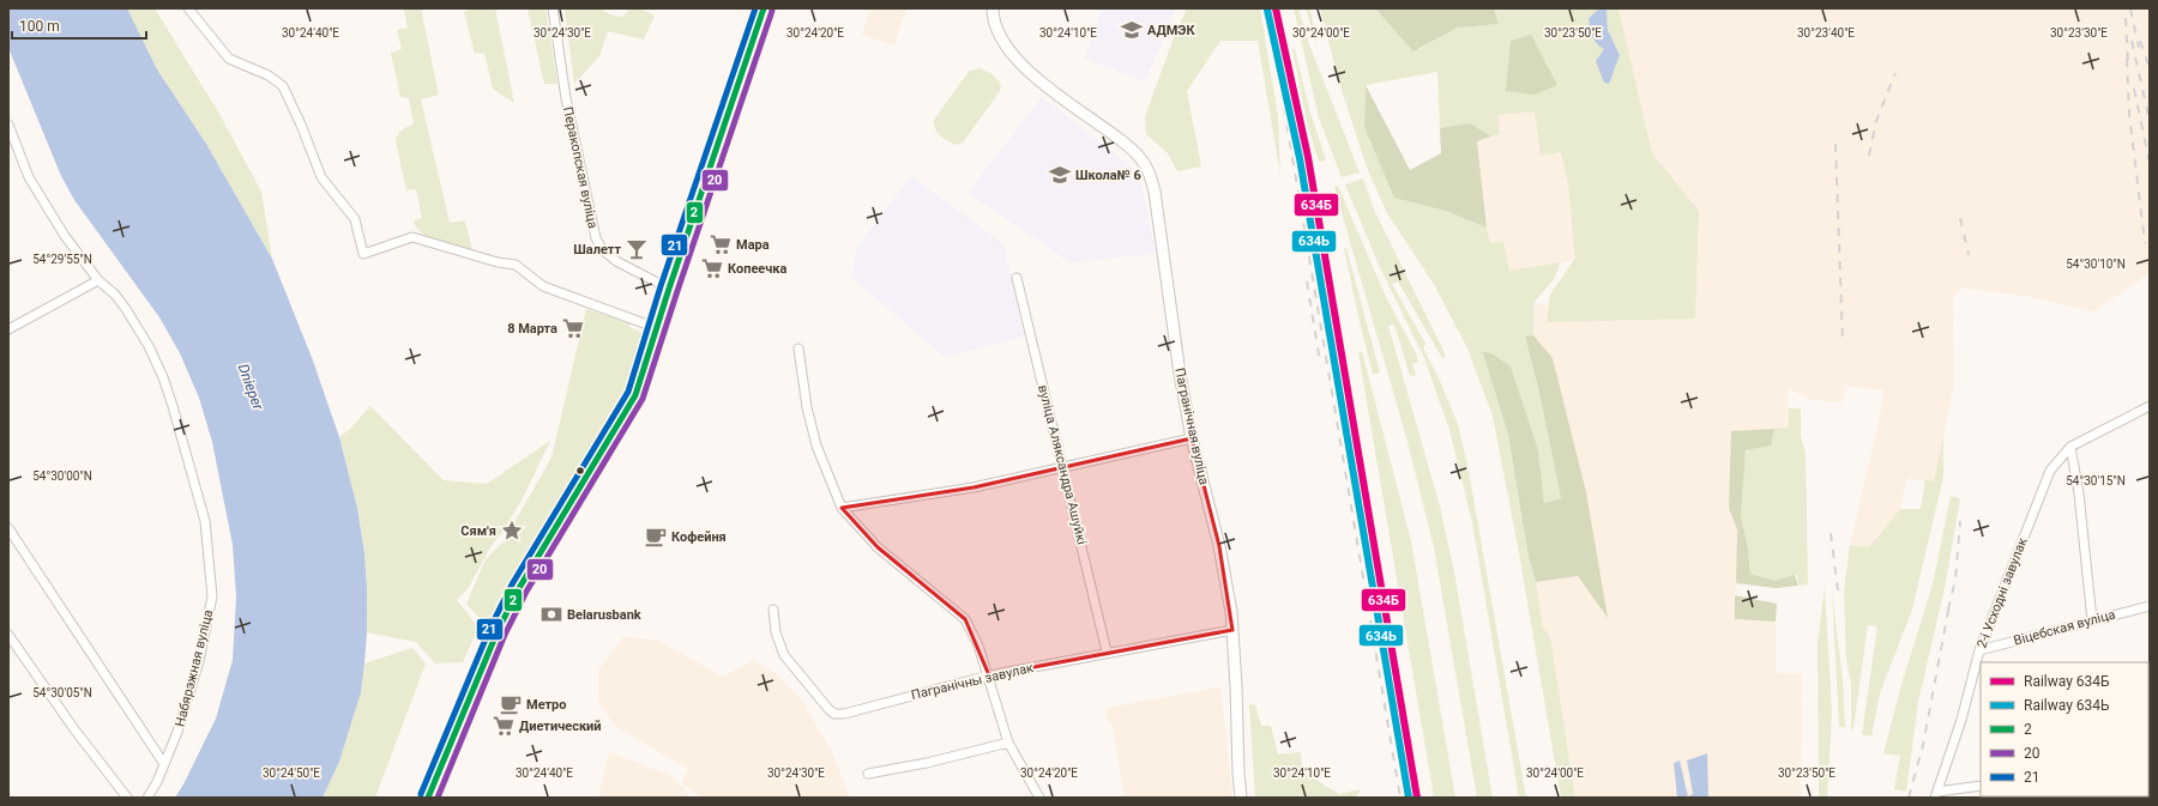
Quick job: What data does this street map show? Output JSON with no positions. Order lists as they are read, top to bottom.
{
  "streets": {
    "main road": ["Пагранічная вуліца"],
    "street": [
      "Перакопская вуліца",
      "вуліца Аляксандра Ашуйкі",
      "2-і Усходні завулак",
      "Віцебская вуліца",
      "Набярэжная вуліца",
      "Пагранічны завулак"
    ]
  },
  "crossings": [
    ["Пагранічная вуліца", "Пагранічны завулак"],
    ["вуліца Аляксандра Ашуйкі", "Пагранічны завулак"],
    ["2-і Усходні завулак", "Віцебская вуліца"]
  ],
  "water": ["Dnieper"],
  "places": {
    "school or university": ["АДМЭК", "Школа№ 6"],
    "supermarket": [
      "Мара",
      "Копеечка",
      "8 Марта",
      "Диетический"
    ],
    "bar": ["Шалетт"],
    "place": ["Сям'я"],
    "cafe": ["Кофейня", "Метро"],
    "bank": ["Belarusbank"]
  },
  "lines": [
    "rail line 634Б",
    "transit line 2",
    "transit line 21",
    "rail line 634Ь",
    "transit line 20"
  ],
  "legend": [
    "Railway 634Б",
    "Railway 634Ь",
    "2",
    "20",
    "21"
  ],
  "scale_bar": "100 m",
  "coordinates": [
    "30°24'40\"E",
    "30°24'30\"E",
    "30°24'20\"E",
    "30°24'10\"E",
    "30°24'00\"E",
    "30°23'50\"E",
    "30°23'40\"E",
    "30°23'30\"E",
    "54°29'55\"N",
    "54°30'10\"N",
    "54°30'00\"N",
    "54°30'15\"N",
    "54°30'05\"N",
    "30°24'50\"E"
  ]
}
